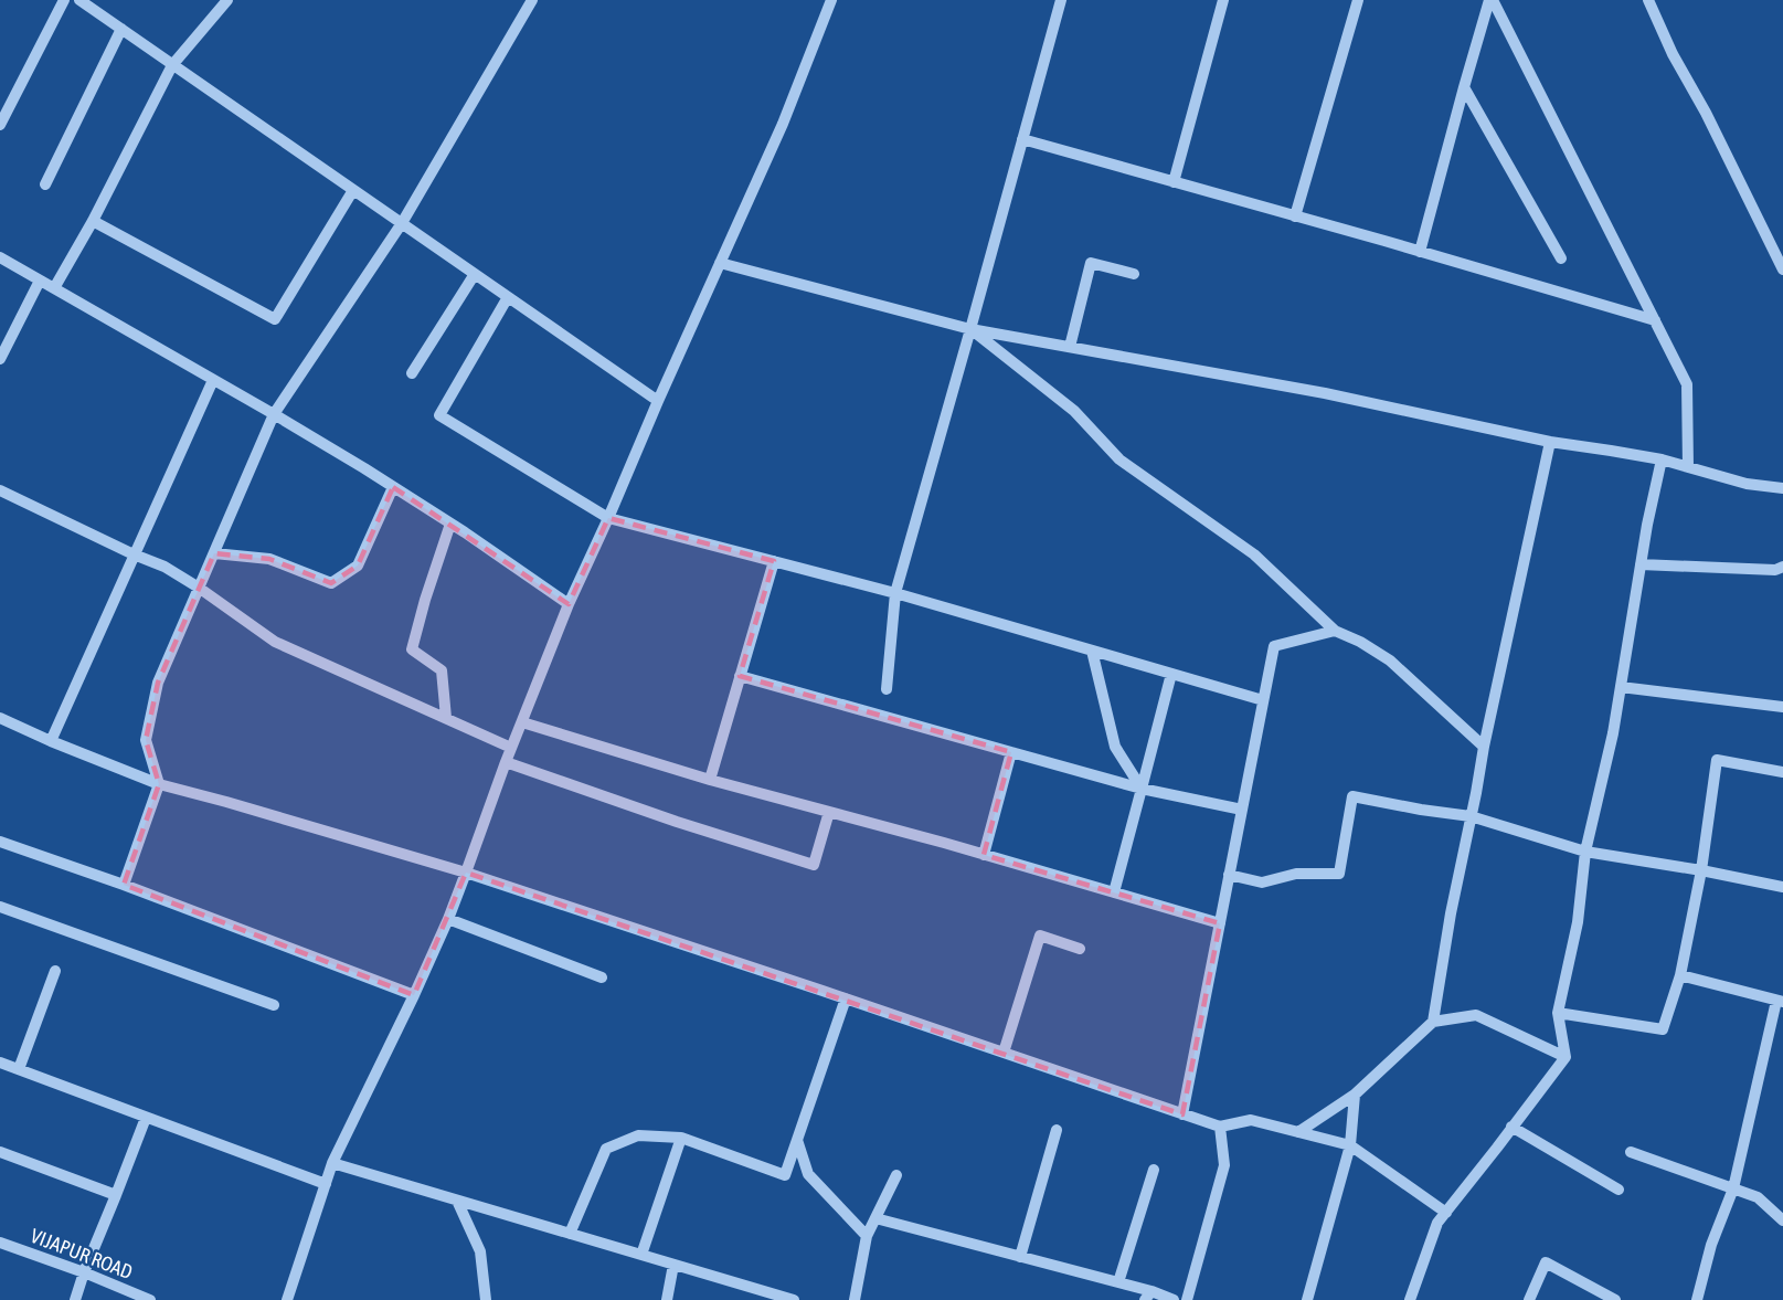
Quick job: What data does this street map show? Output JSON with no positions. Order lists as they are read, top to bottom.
{
  "streets": {
    "street": ["VIJAPUR ROAD"]
  }
}
